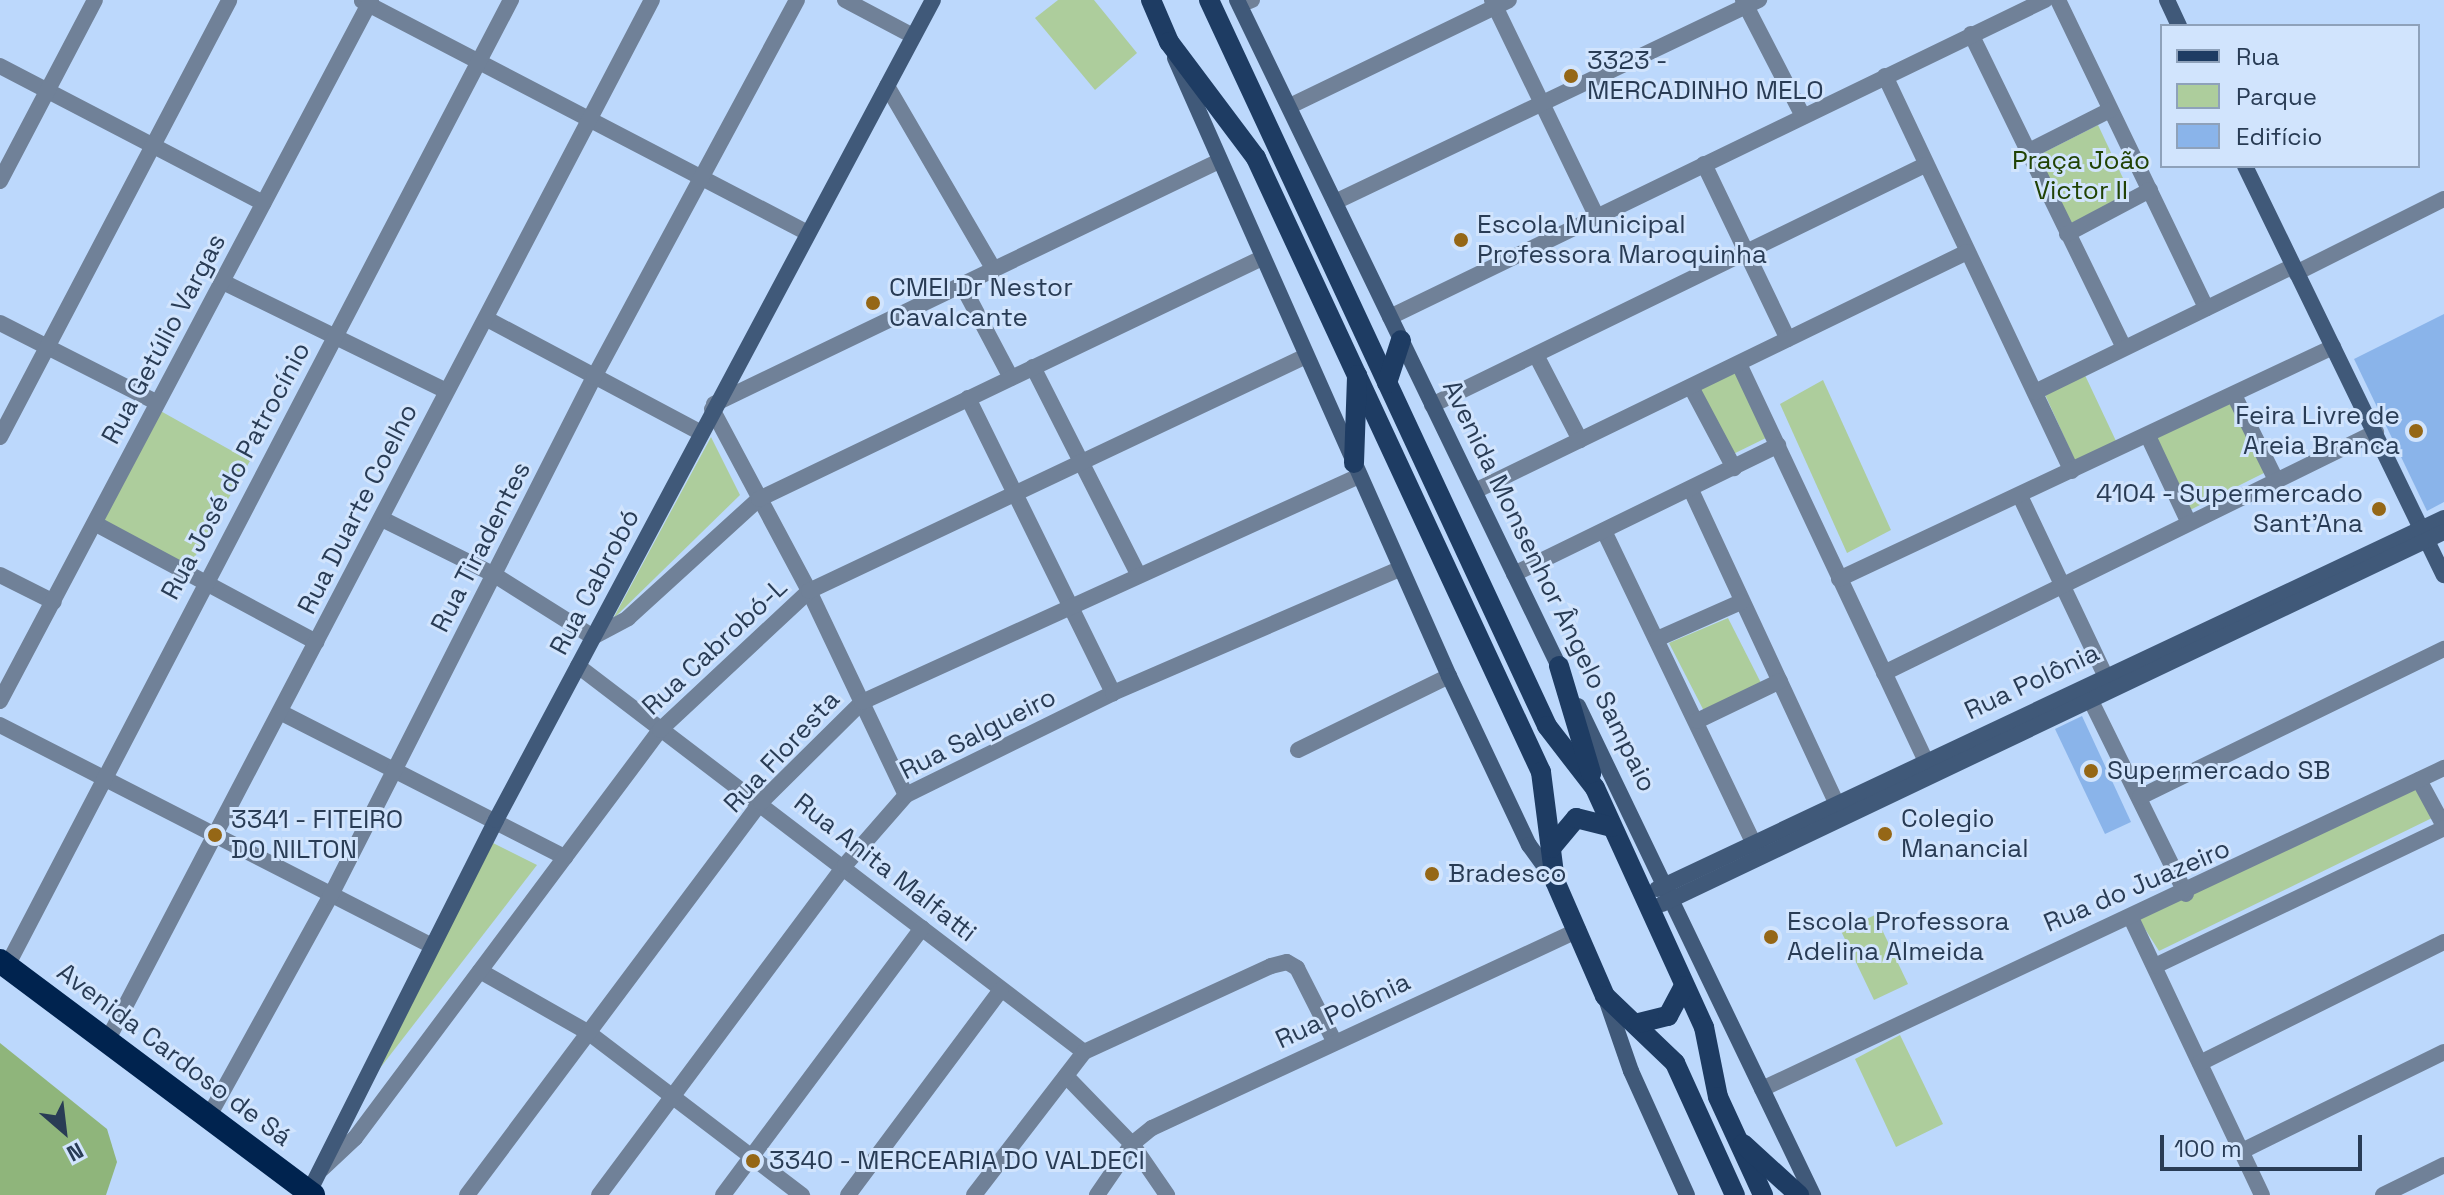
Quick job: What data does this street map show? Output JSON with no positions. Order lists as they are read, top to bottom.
{
  "streets": {
    "highway": ["Avenida Cardoso de Sá"],
    "main road": ["Avenida Monsenhor Ângelo Sampaio"],
    "street": [
      "Rua Getúlio Vargas",
      "Rua José do Patrocínio",
      "Rua Duarte Coelho",
      "Rua Tiradentes",
      "Rua Cabrobó",
      "Rua Cabrobó-L",
      "Rua Polônia",
      "Rua Salgueiro",
      "Rua Floresta",
      "Rua Anita Malfatti",
      "Rua do Juazeiro"
    ]
  },
  "crossings": [
    ["Rua José do Patrocínio", "Avenida Cardoso de Sá"],
    ["Rua Duarte Coelho", "Avenida Cardoso de Sá"],
    ["Rua Tiradentes", "Avenida Cardoso de Sá"],
    ["Rua Cabrobó", "Rua Cabrobó-L"],
    ["Rua Cabrobó", "Rua Anita Malfatti"],
    ["Rua Cabrobó", "Avenida Cardoso de Sá"],
    ["Avenida Monsenhor Ângelo Sampaio", "Rua Polônia"],
    ["Avenida Monsenhor Ângelo Sampaio", "Rua do Juazeiro"],
    ["Rua Cabrobó-L", "Rua Anita Malfatti"],
    ["Rua Salgueiro", "Rua Anita Malfatti"],
    ["Rua Floresta", "Rua Anita Malfatti"]
  ],
  "parks": ["Praça João Victor II"],
  "places": [
    "3323 - MERCADINHO MELO",
    "Escola Municipal Professora Maroquinha",
    "CMEI Dr Nestor Cavalcante",
    "Feira Livre de Areia Branca",
    "4104 - Supermercado Sant'Ana",
    "Supermercado SB",
    "Colegio Manancial",
    "3341 - FITEIRO DO NILTON",
    "Bradesco",
    "Escola Professora Adelina Almeida",
    "3340 - MERCEARIA DO VALDECI"
  ],
  "legend": ["Rua", "Parque", "Edifício"],
  "scale_bar": "100 m",
  "north": "bottom right"
}
